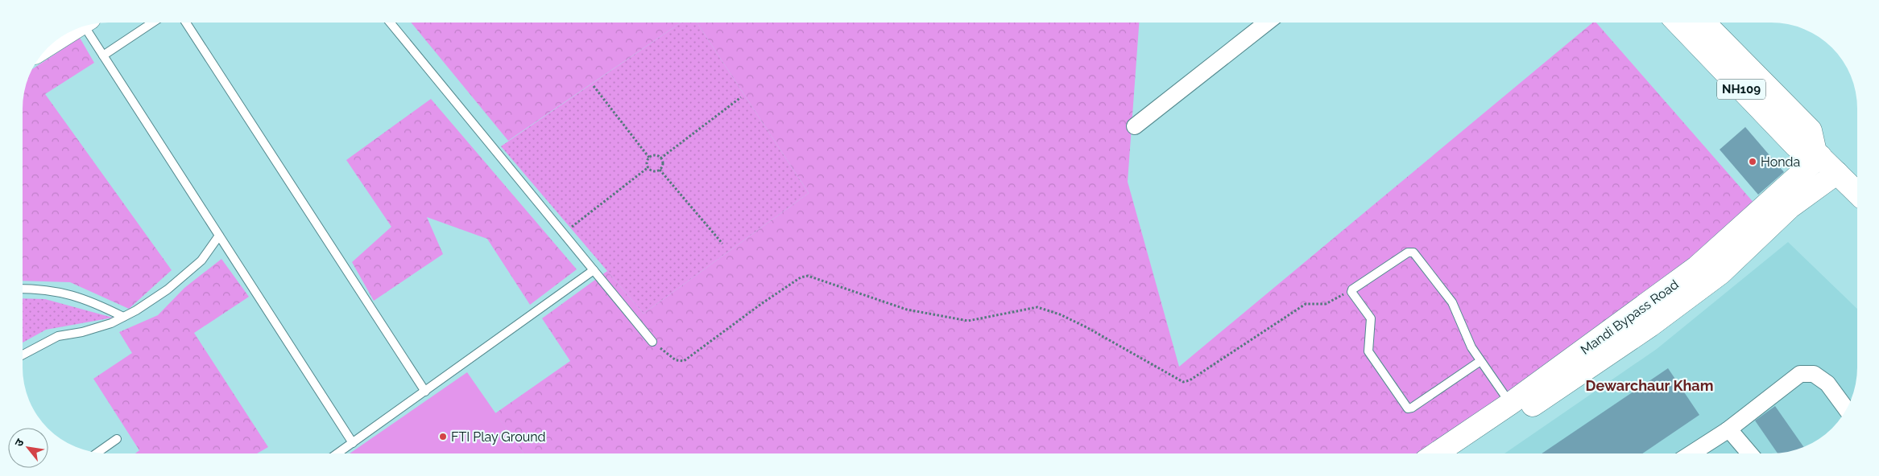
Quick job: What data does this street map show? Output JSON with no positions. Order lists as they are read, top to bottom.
{
  "streets": {
    "main road": ["NH109", "Mandi Bypass Road"]
  },
  "crossings": [
    ["NH109", "Mandi Bypass Road"]
  ],
  "districts": ["Dewarchaur Kham"],
  "places": ["Honda", "FTI Play Ground"],
  "north": "top left"
}
